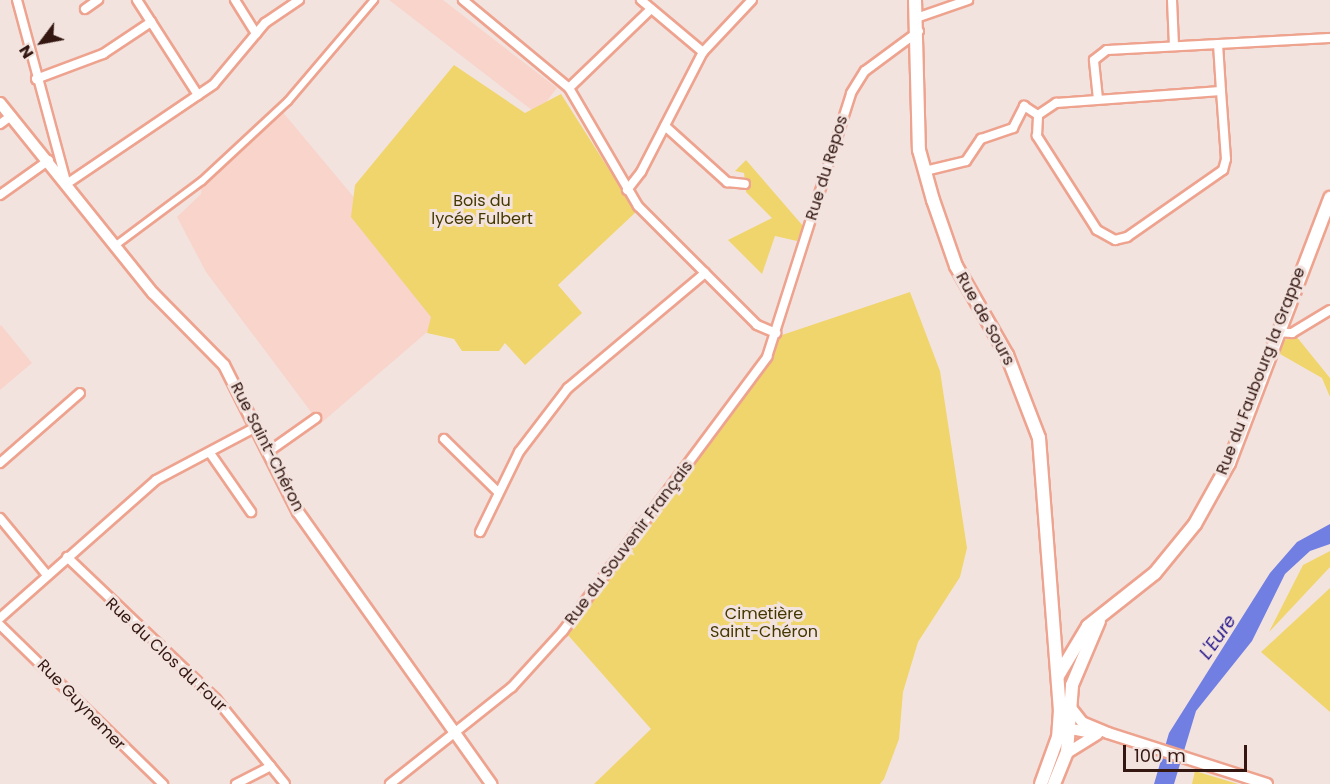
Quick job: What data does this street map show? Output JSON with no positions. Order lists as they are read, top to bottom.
{
  "streets": {
    "main road": ["Rue de Sours", "Rue du Faubourg la Grappe"],
    "street": [
      "Rue du Repos",
      "Rue Saint-Chéron",
      "Rue du Souvenir Français",
      "Rue du Clos du Four",
      "Rue Guynemer"
    ]
  },
  "crossings": [
    ["Rue du Repos", "Rue de Sours"],
    ["Rue du Repos", "Rue du Souvenir Français"],
    ["Rue de Sours", "Rue du Faubourg la Grappe"],
    ["Rue Saint-Chéron", "Rue du Souvenir Français"]
  ],
  "water": ["L'Eure"],
  "parks": ["Bois du lycée Fulbert", "Cimetière Saint-Chéron"],
  "scale_bar": "100 m",
  "north": "bottom left"
}
